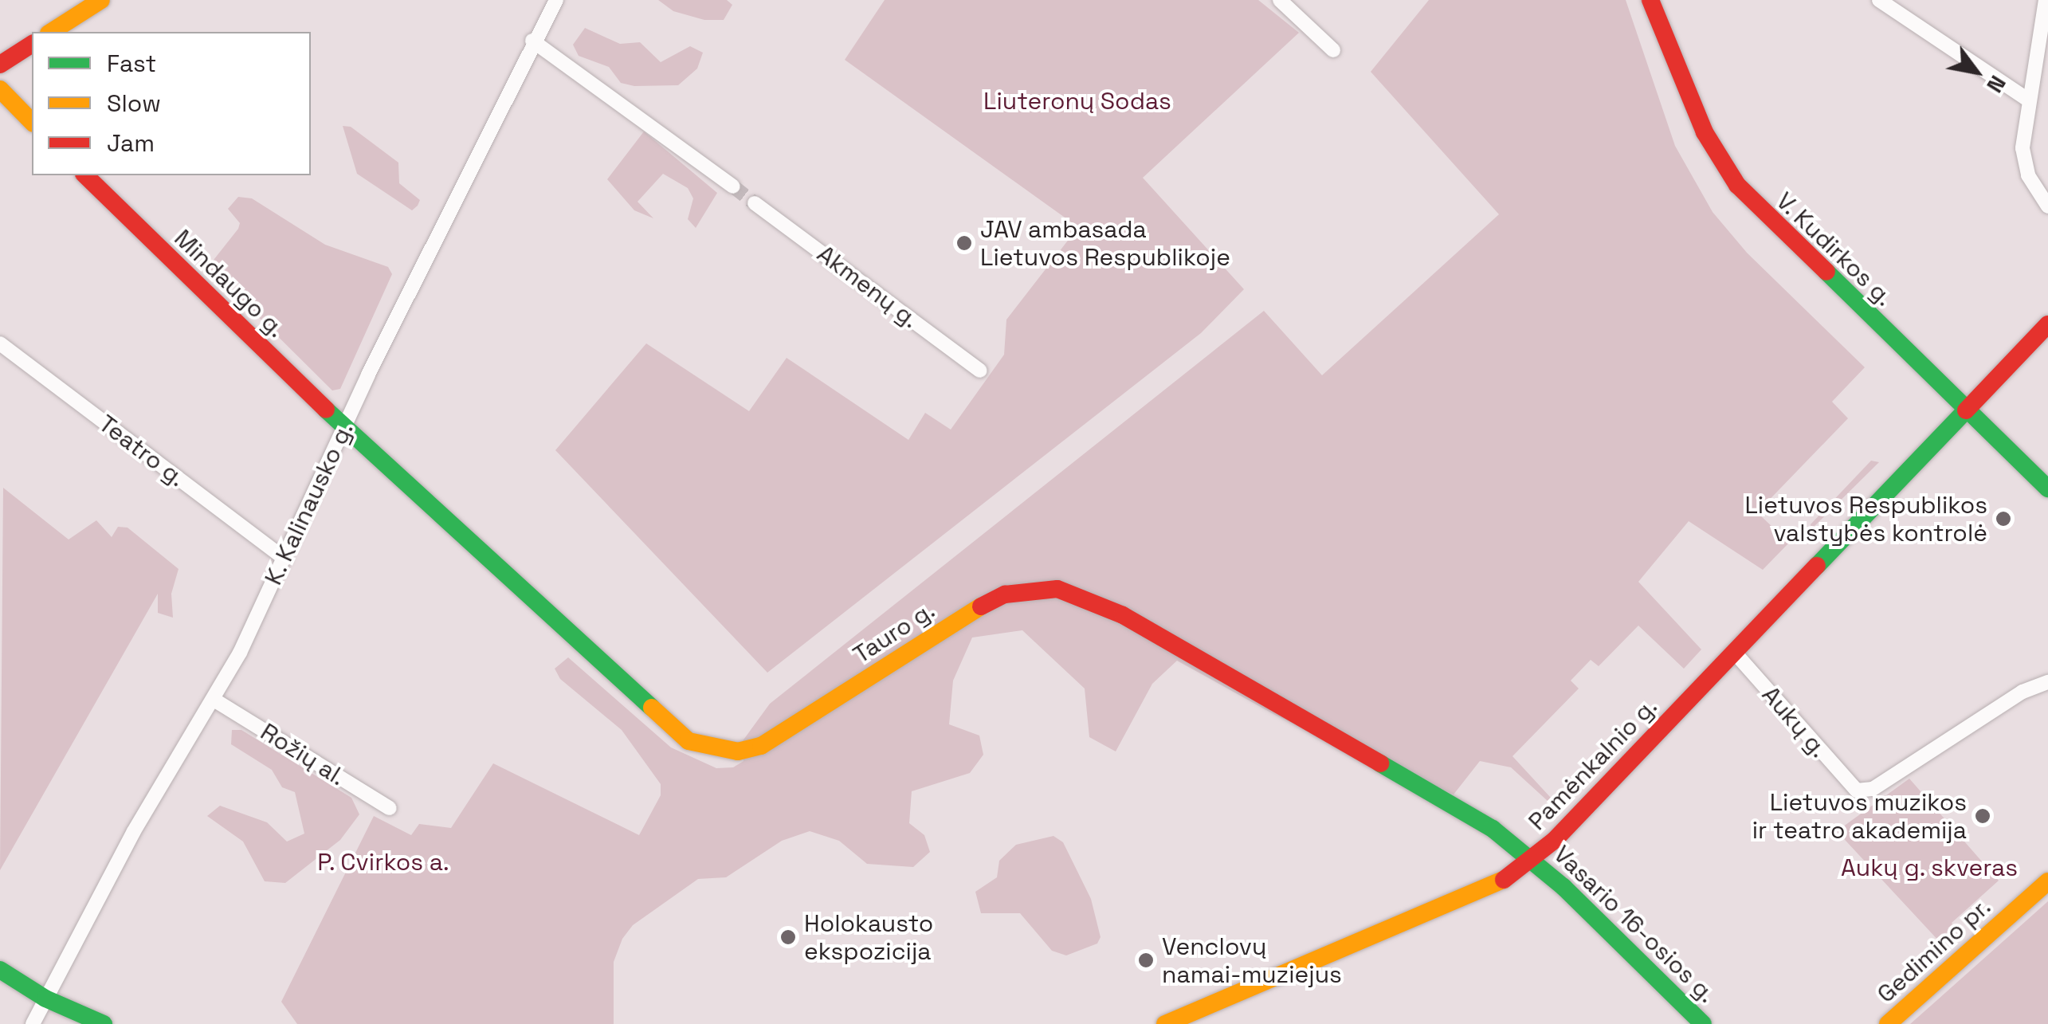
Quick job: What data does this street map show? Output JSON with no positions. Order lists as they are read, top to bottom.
{
  "streets": {
    "main road": [
      "V. Kudirkos g.",
      "Mindaugo g.",
      "Tauro g.",
      "Pamėnkalnio g.",
      "Vasario 16-osios g.",
      "Gedimino pr."
    ],
    "street": [
      "Akmenų g.",
      "Teatro g.",
      "K. Kalinausko g.",
      "Aukų g.",
      "Rožių al."
    ]
  },
  "crossings": [
    ["V. Kudirkos g.", "Pamėnkalnio g."],
    ["Mindaugo g.", "K. Kalinausko g."],
    ["Mindaugo g.", "Tauro g."],
    ["Teatro g.", "K. Kalinausko g."],
    ["K. Kalinausko g.", "Tauro g."],
    ["K. Kalinausko g.", "Rožių al."],
    ["Tauro g.", "Pamėnkalnio g."],
    ["Tauro g.", "Vasario 16-osios g."],
    ["Aukų g.", "Pamėnkalnio g."],
    ["Pamėnkalnio g.", "Vasario 16-osios g."]
  ],
  "parks": ["Liuteronų Sodas", "P. Cvirkos a.", "Aukų g. skveras"],
  "places": [
    "JAV ambasada Lietuvos Respublikoje",
    "Lietuvos Respublikos valstybės kontrolė",
    "Lietuvos muzikos ir teatro akademija",
    "Holokausto ekspozicija",
    "Venclovų namai-muziejus"
  ],
  "legend": ["Fast", "Slow", "Jam"],
  "north": "bottom right"
}
